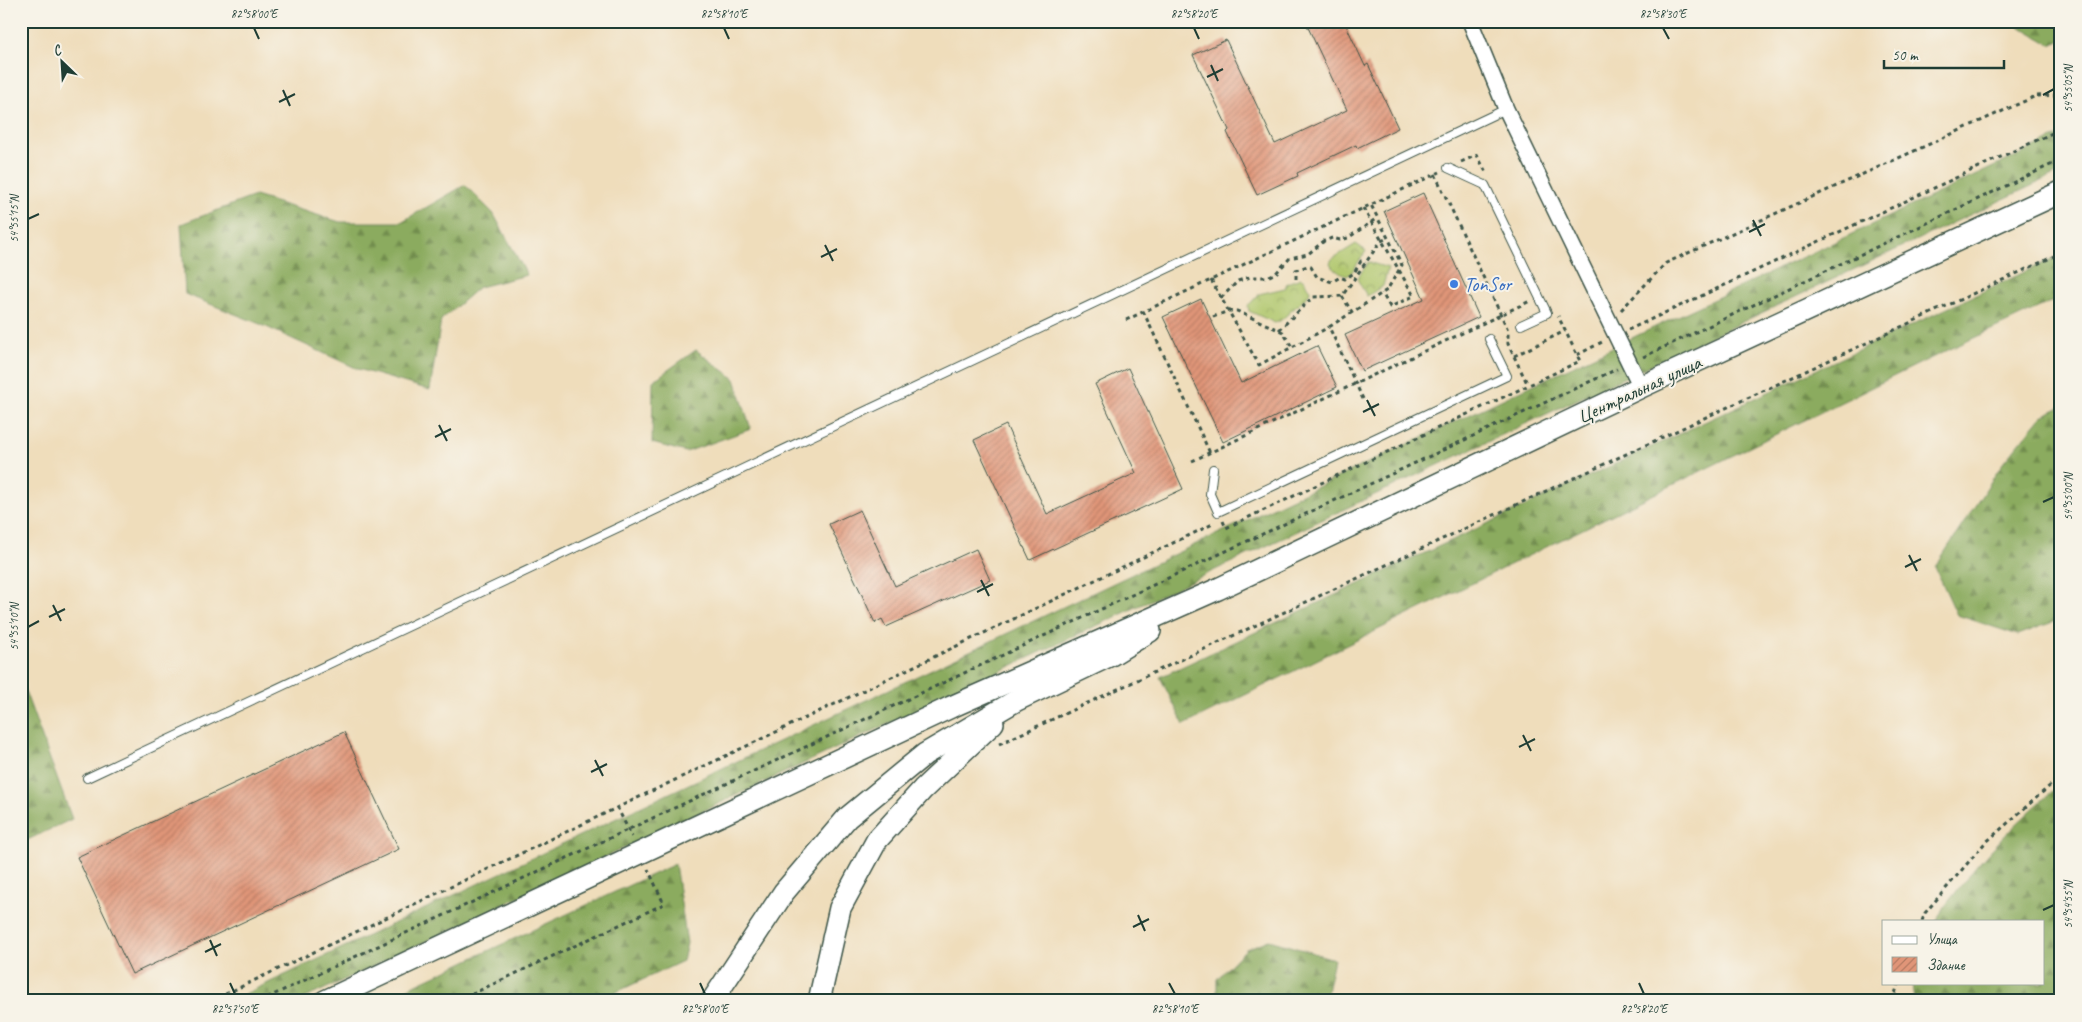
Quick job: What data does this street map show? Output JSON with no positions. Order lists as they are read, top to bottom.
{
  "streets": {
    "main road": ["Центральная улица"]
  },
  "places": ["TonSor"],
  "legend": ["Улица", "Здание"],
  "scale_bar": "50 m",
  "north": "top left",
  "coordinates": [
    "82°58'00\"E",
    "82°58'10\"E",
    "82°58'20\"E",
    "82°58'30\"E",
    "54°55'05\"N",
    "54°55'15\"N",
    "54°55'00\"N",
    "54°55'10\"N",
    "54°54'55\"N",
    "82°57'50\"E"
  ]
}
